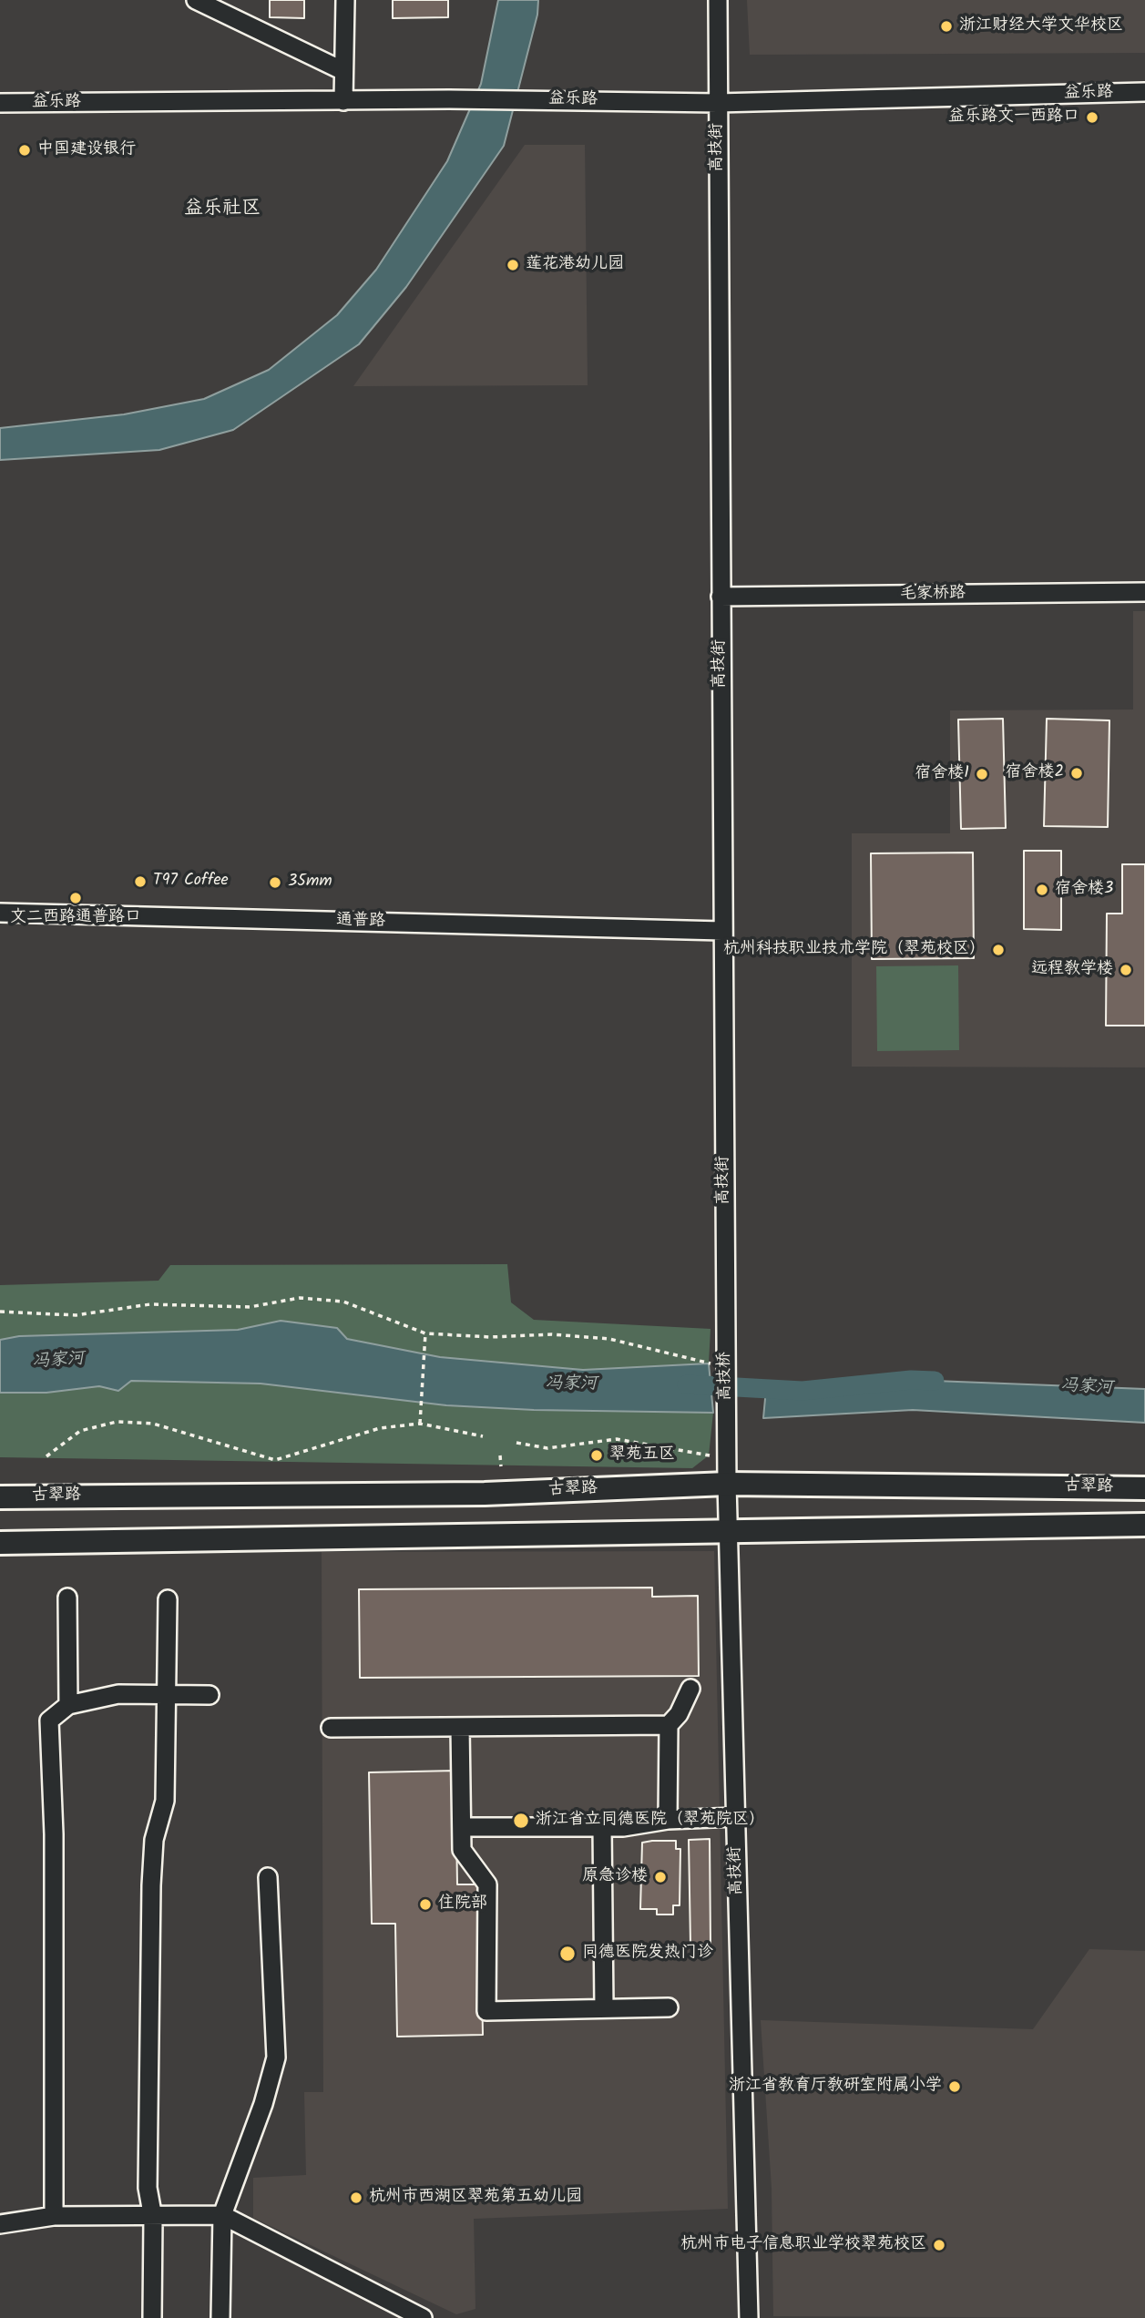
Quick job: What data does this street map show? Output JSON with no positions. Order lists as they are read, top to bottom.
{
  "streets": {
    "main road": ["古翠路"],
    "street": [
      "益乐路",
      "高技街",
      "毛家桥路",
      "通普路",
      "高技桥"
    ]
  },
  "crossings": [
    ["益乐路", "高技街"],
    ["高技街", "毛家桥路"],
    ["高技街", "通普路"],
    ["高技街", "高技桥"],
    ["高技街", "古翠路"]
  ],
  "districts": ["益乐社区"],
  "water": ["冯家河"],
  "places": [
    "浙江财经大学文华校区",
    "益乐路文一西路口",
    "中国建设银行",
    "莲花港幼儿园",
    "宿舍楼2",
    "宿舍楼1",
    "T97 Coffee",
    "35mm",
    "宿舍楼3",
    "文二西路通普路口",
    "杭州科技职业技术学院（翠苑校区）",
    "远程教学楼",
    "翠苑五区",
    "浙江省立同德医院（翠苑院区）",
    "原急诊楼",
    "住院部",
    "同德医院发热门诊",
    "浙江省教育厅教研室附属小学",
    "杭州市西湖区翠苑第五幼儿园",
    "杭州市电子信息职业学校翠苑校区"
  ]
}
